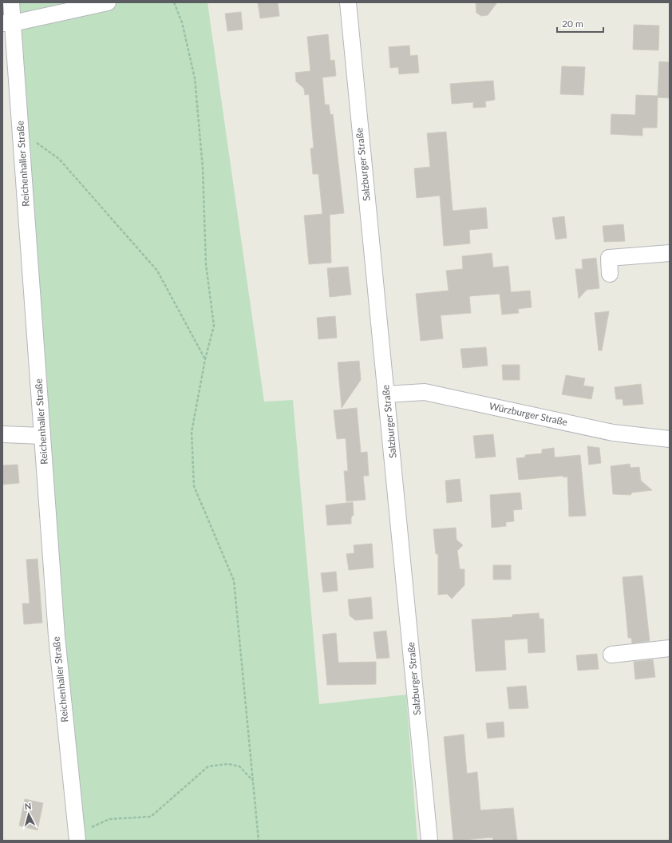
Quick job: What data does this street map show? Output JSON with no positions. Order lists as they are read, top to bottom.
{
  "streets": {
    "street": ["Reichenhaller Straße", "Salzburger Straße", "Würzburger Straße"]
  },
  "crossings": [
    ["Salzburger Straße", "Würzburger Straße"]
  ],
  "scale_bar": "20 m",
  "north": "top"
}
